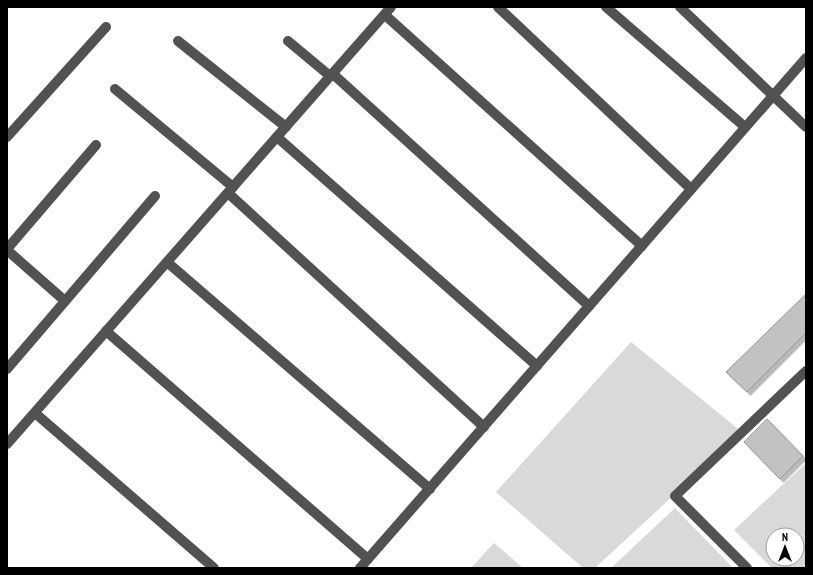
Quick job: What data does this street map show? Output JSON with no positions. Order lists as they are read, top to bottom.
{
  "north": "top"
}
